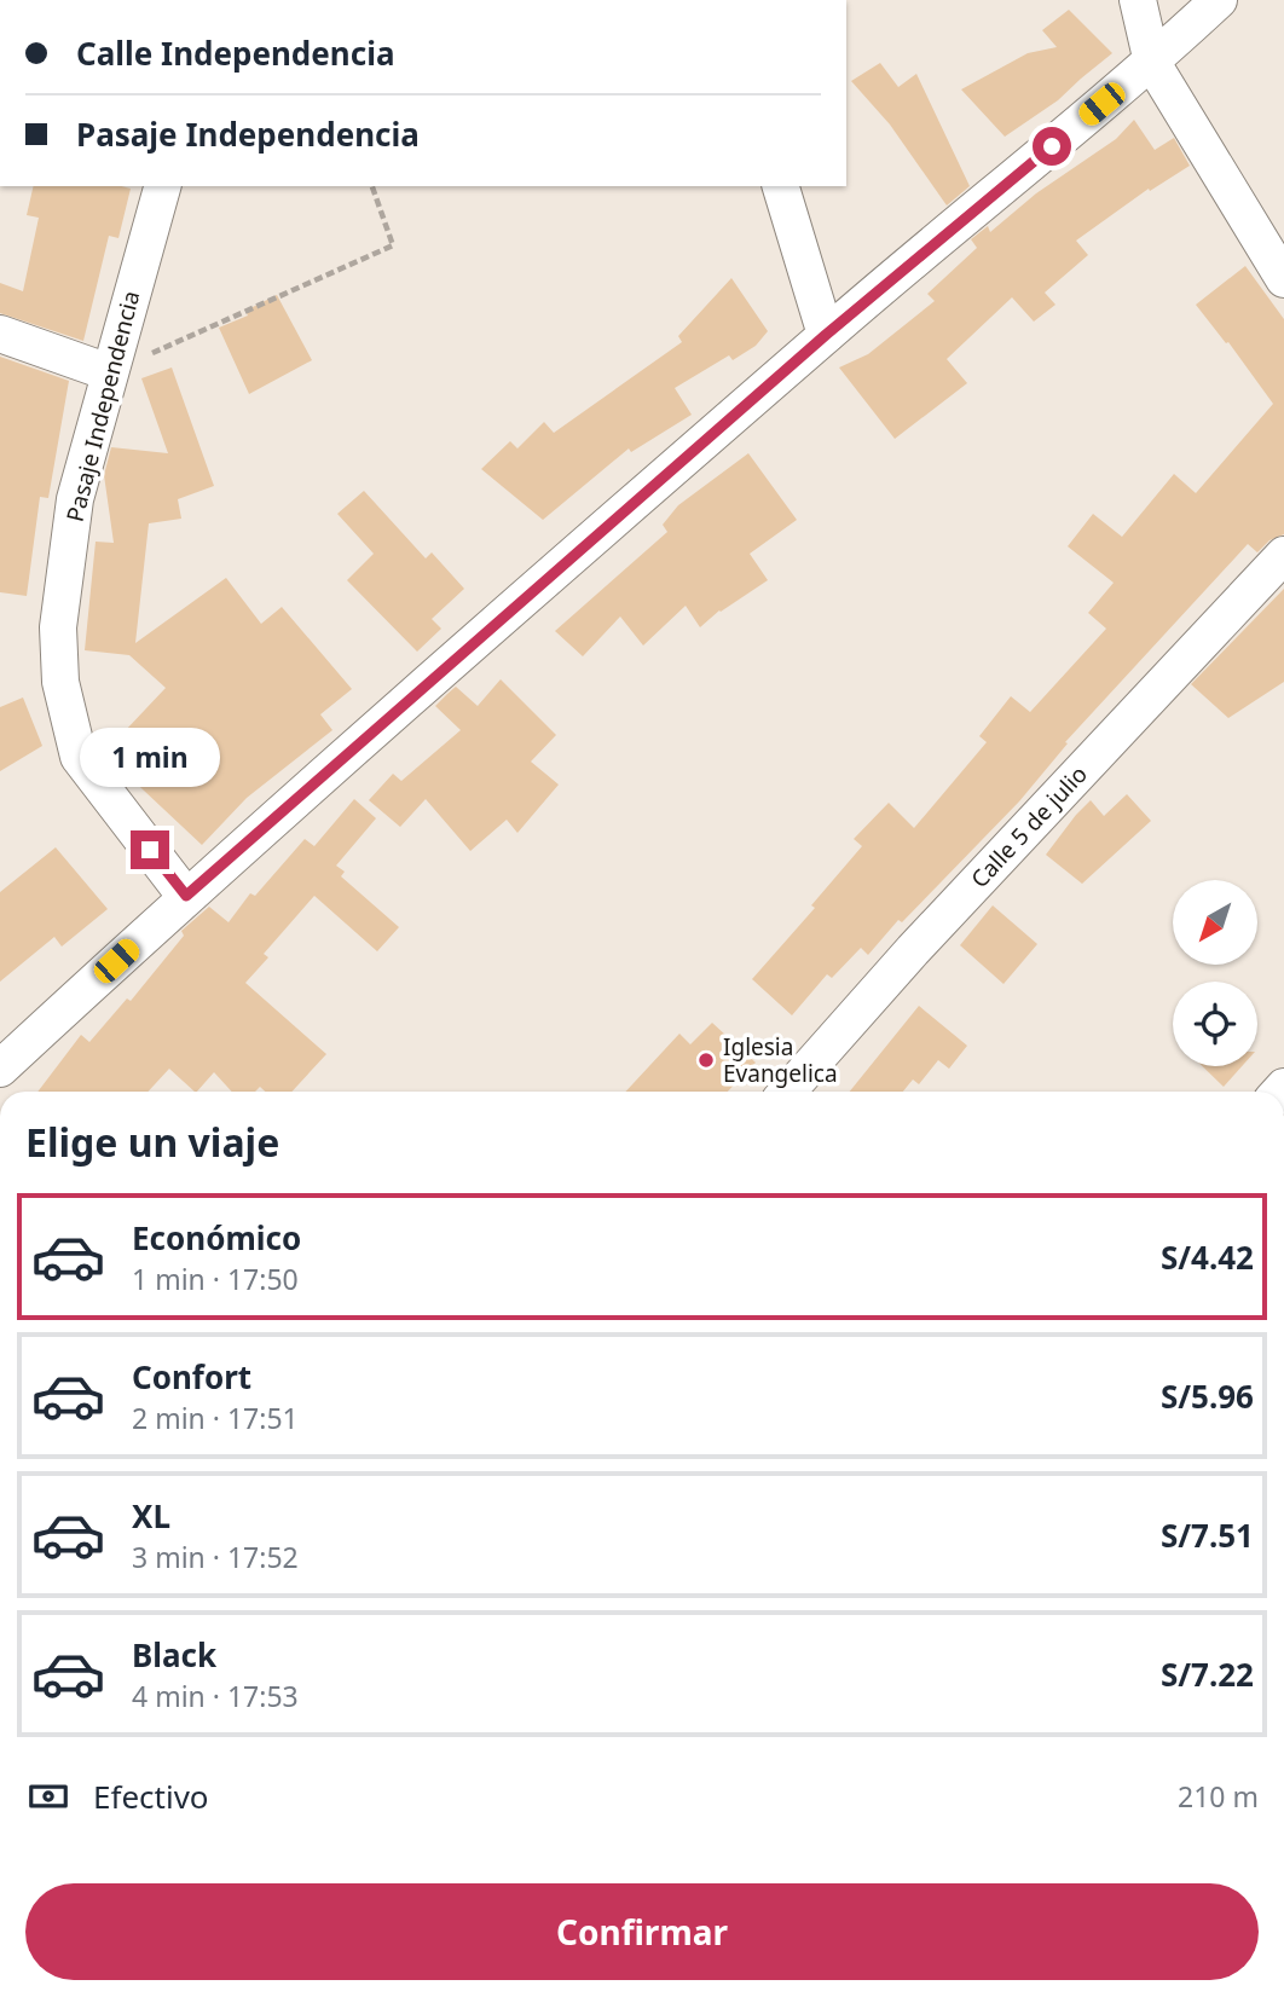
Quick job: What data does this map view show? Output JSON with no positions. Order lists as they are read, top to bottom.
{
  "streets": {
    "street": ["Pasaje Independencia", "Calle 5 de julio"]
  },
  "places": ["Iglesia Evangelica"],
  "north": "bottom left",
  "page": {
    "banner": ["Calle Independencia", "Pasaje Independencia"],
    "bubble": "1 min",
    "heading": "Elige un viaje",
    "list": [
      {
        "name": "Económico",
        "note": "1 min · 17:50",
        "value": "S/4.42"
      },
      {
        "name": "Confort",
        "note": "2 min · 17:51",
        "value": "S/5.96"
      },
      {
        "name": "XL",
        "note": "3 min · 17:52",
        "value": "S/7.51"
      },
      {
        "name": "Black",
        "note": "4 min · 17:53",
        "value": "S/7.22"
      }
    ],
    "pay": ["Efectivo", "210 m"],
    "buttons": "Confirmar"
  }
}
